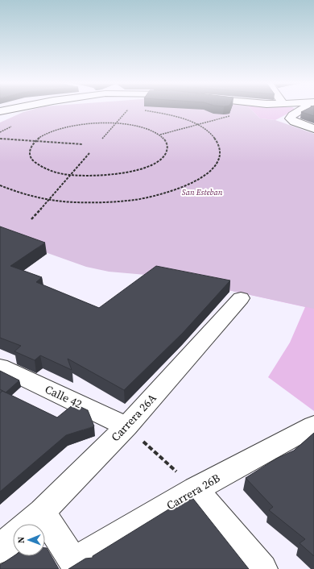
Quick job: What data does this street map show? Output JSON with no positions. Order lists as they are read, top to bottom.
{
  "streets": {
    "street": ["Calle 42", "Carrera 26A", "Carrera 26B"]
  },
  "crossings": [
    ["Calle 42", "Carrera 26A"]
  ],
  "parks": ["San Esteban"],
  "north": "left"
}
